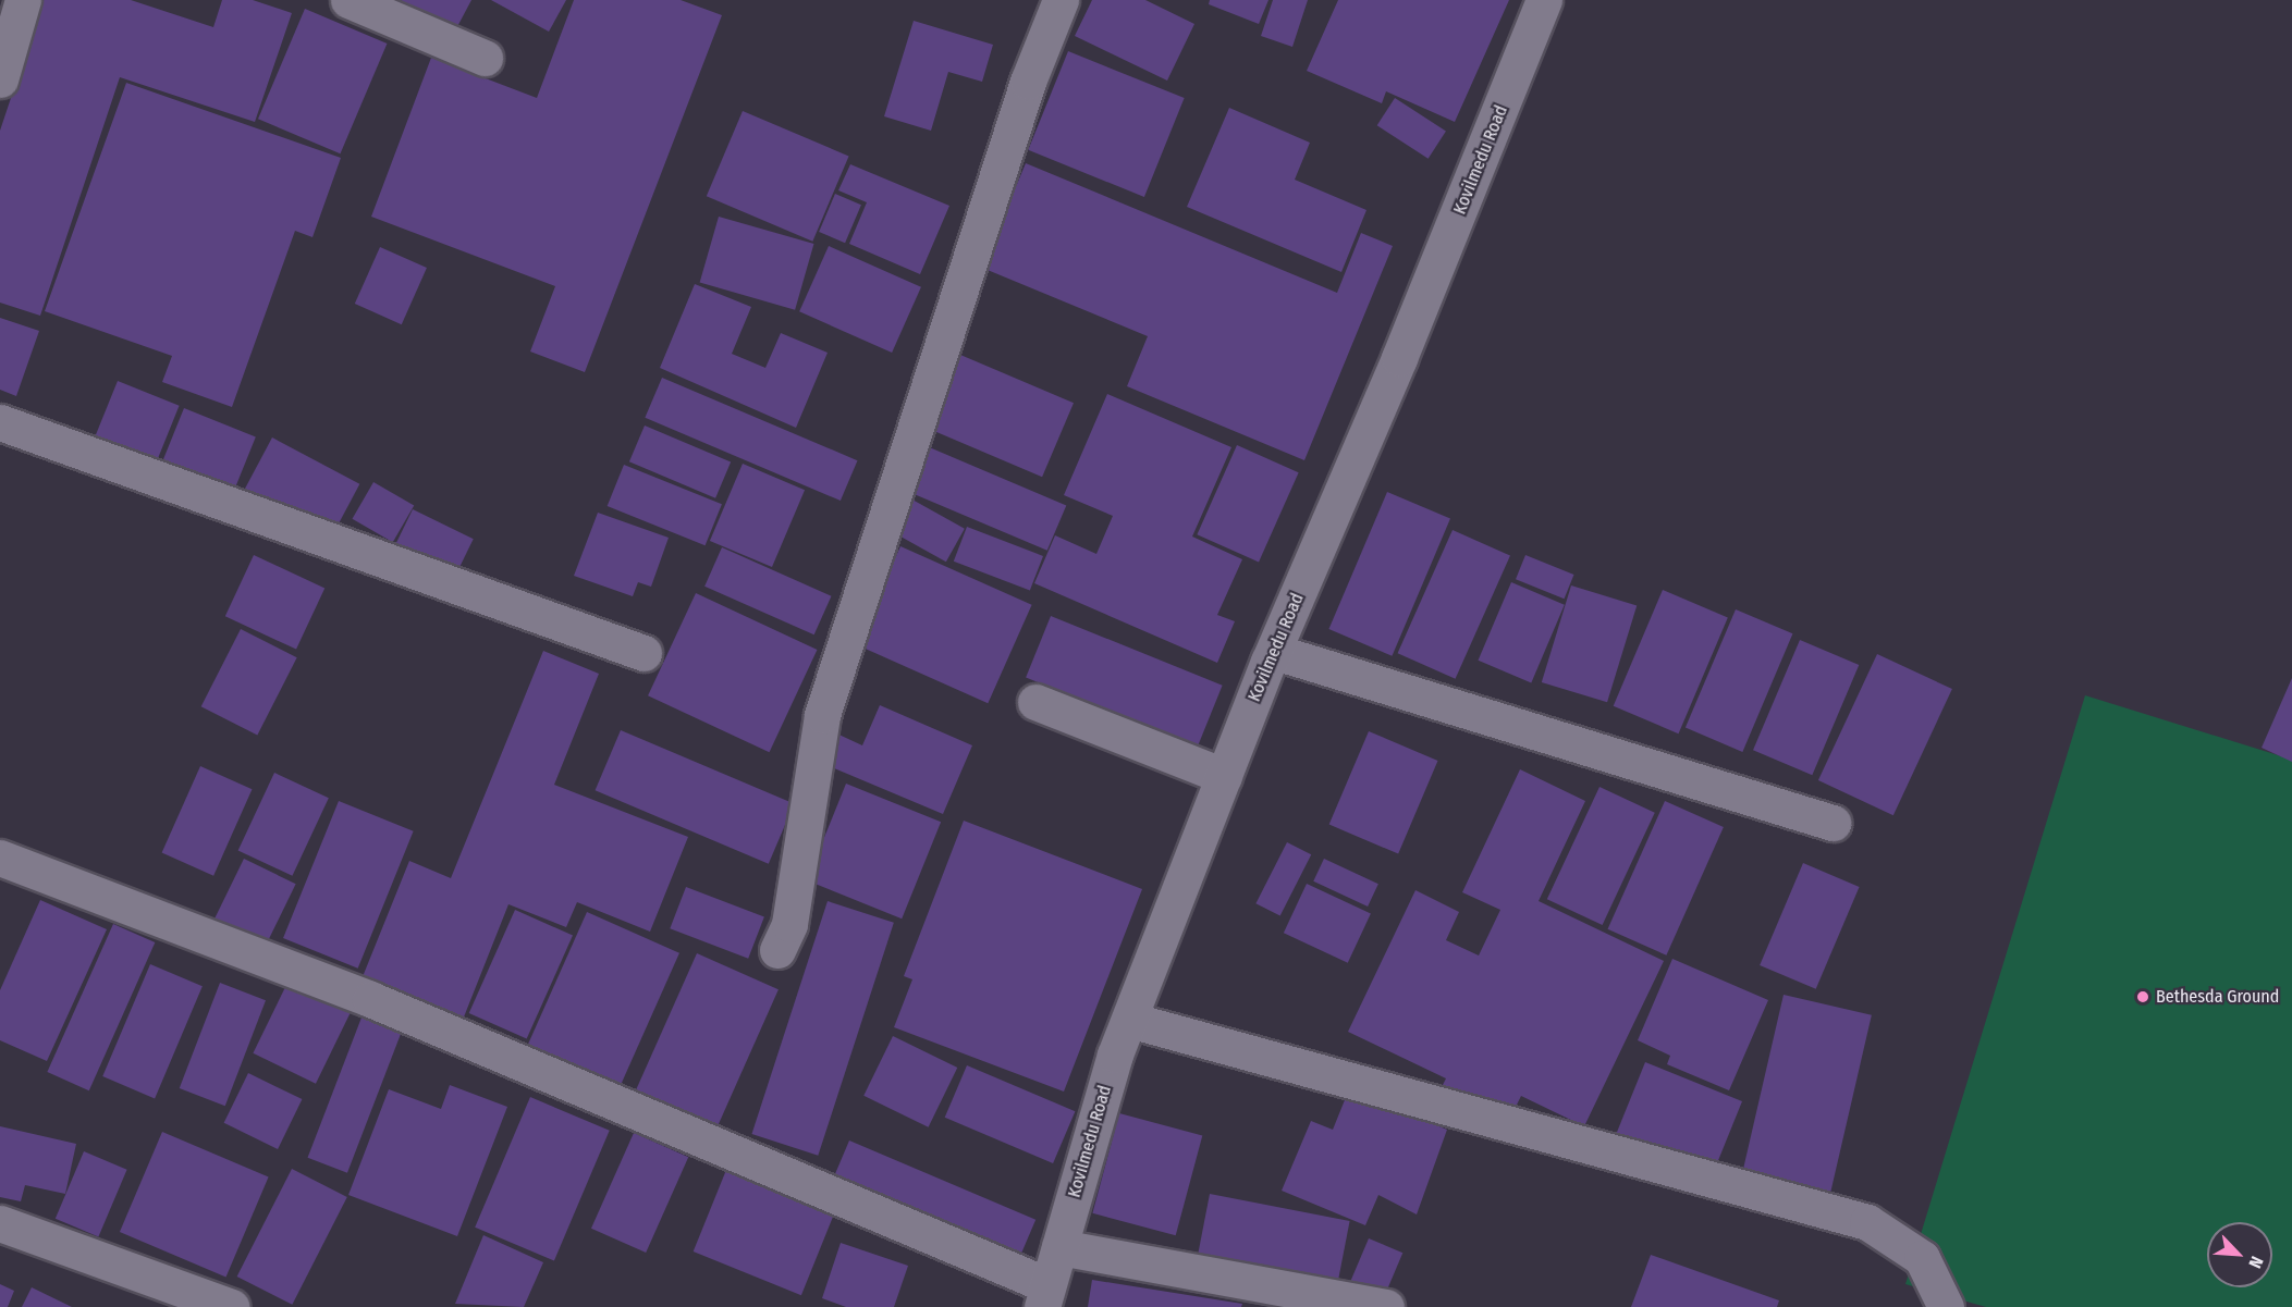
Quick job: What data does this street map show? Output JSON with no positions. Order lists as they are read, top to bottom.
{
  "streets": {
    "street": ["Kovilmedu Road"]
  },
  "places": ["Bethesda Ground"],
  "north": "bottom right"
}
